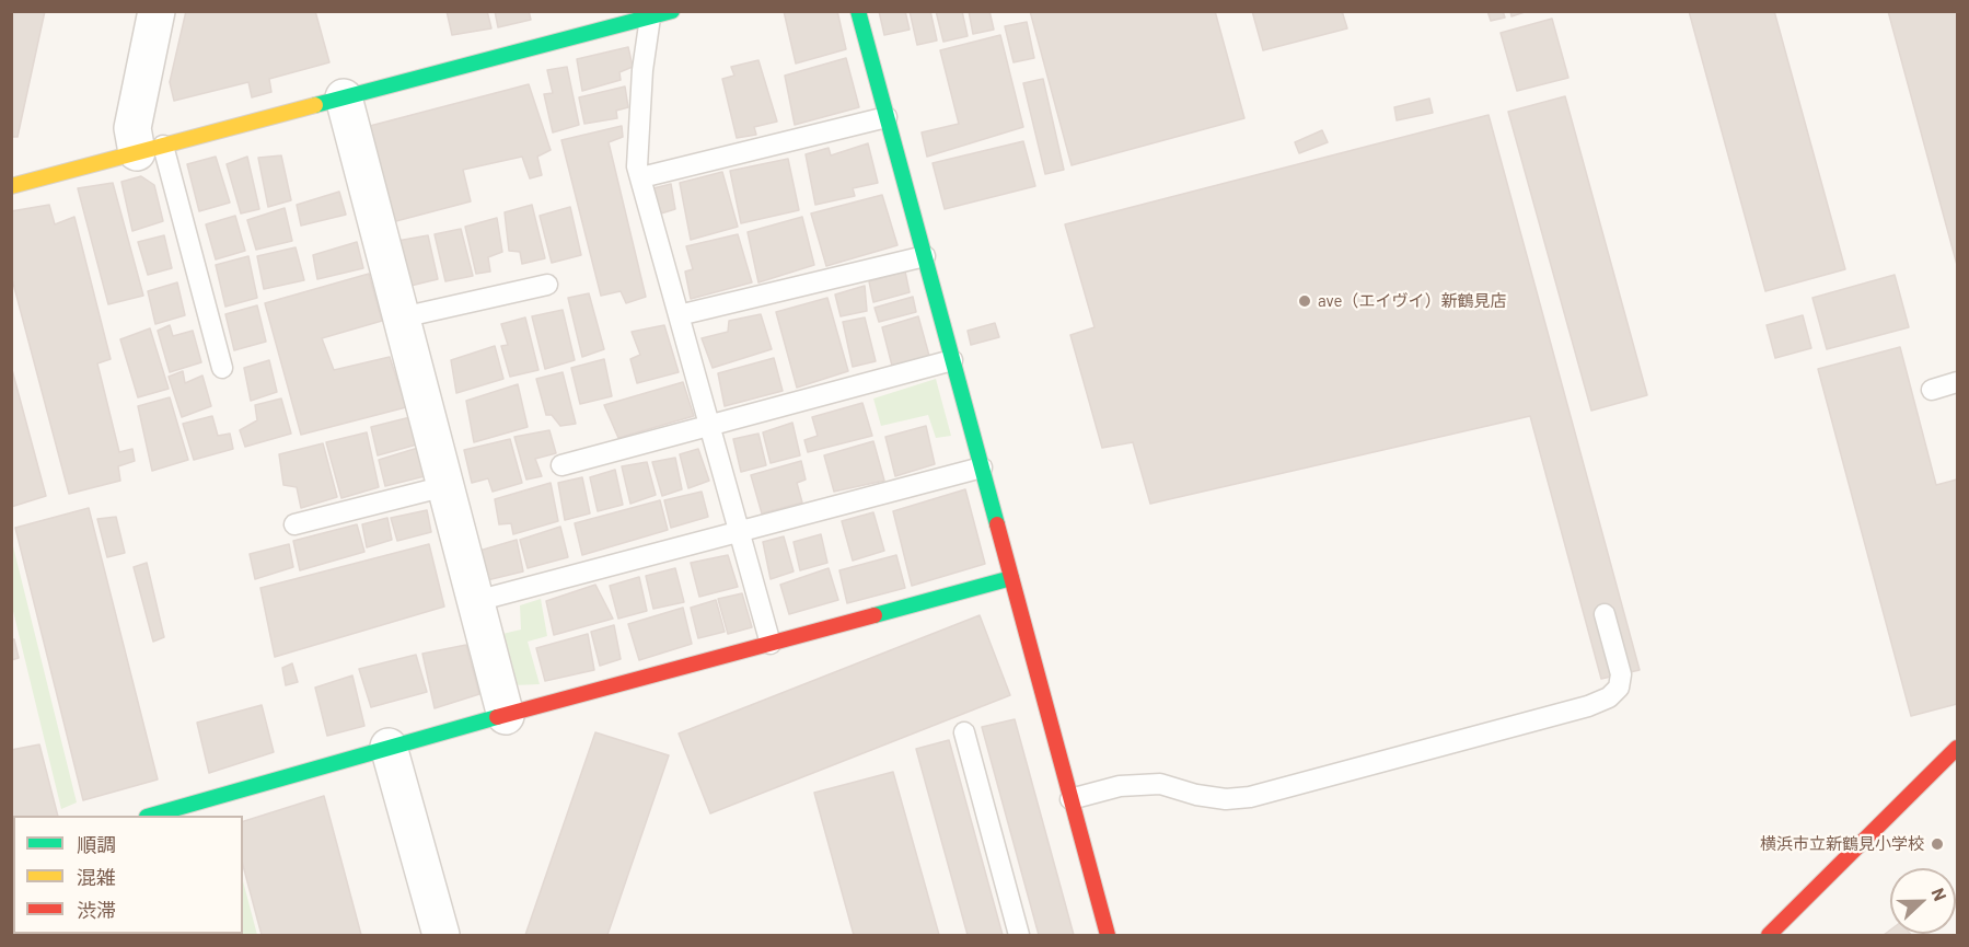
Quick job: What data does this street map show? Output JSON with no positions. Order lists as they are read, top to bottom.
{
  "places": ["ave（エイヴイ）新鶴見店", "横浜市立新鶴見小学校"],
  "legend": ["順調", "混雑", "渋滞"],
  "north": "right"
}
